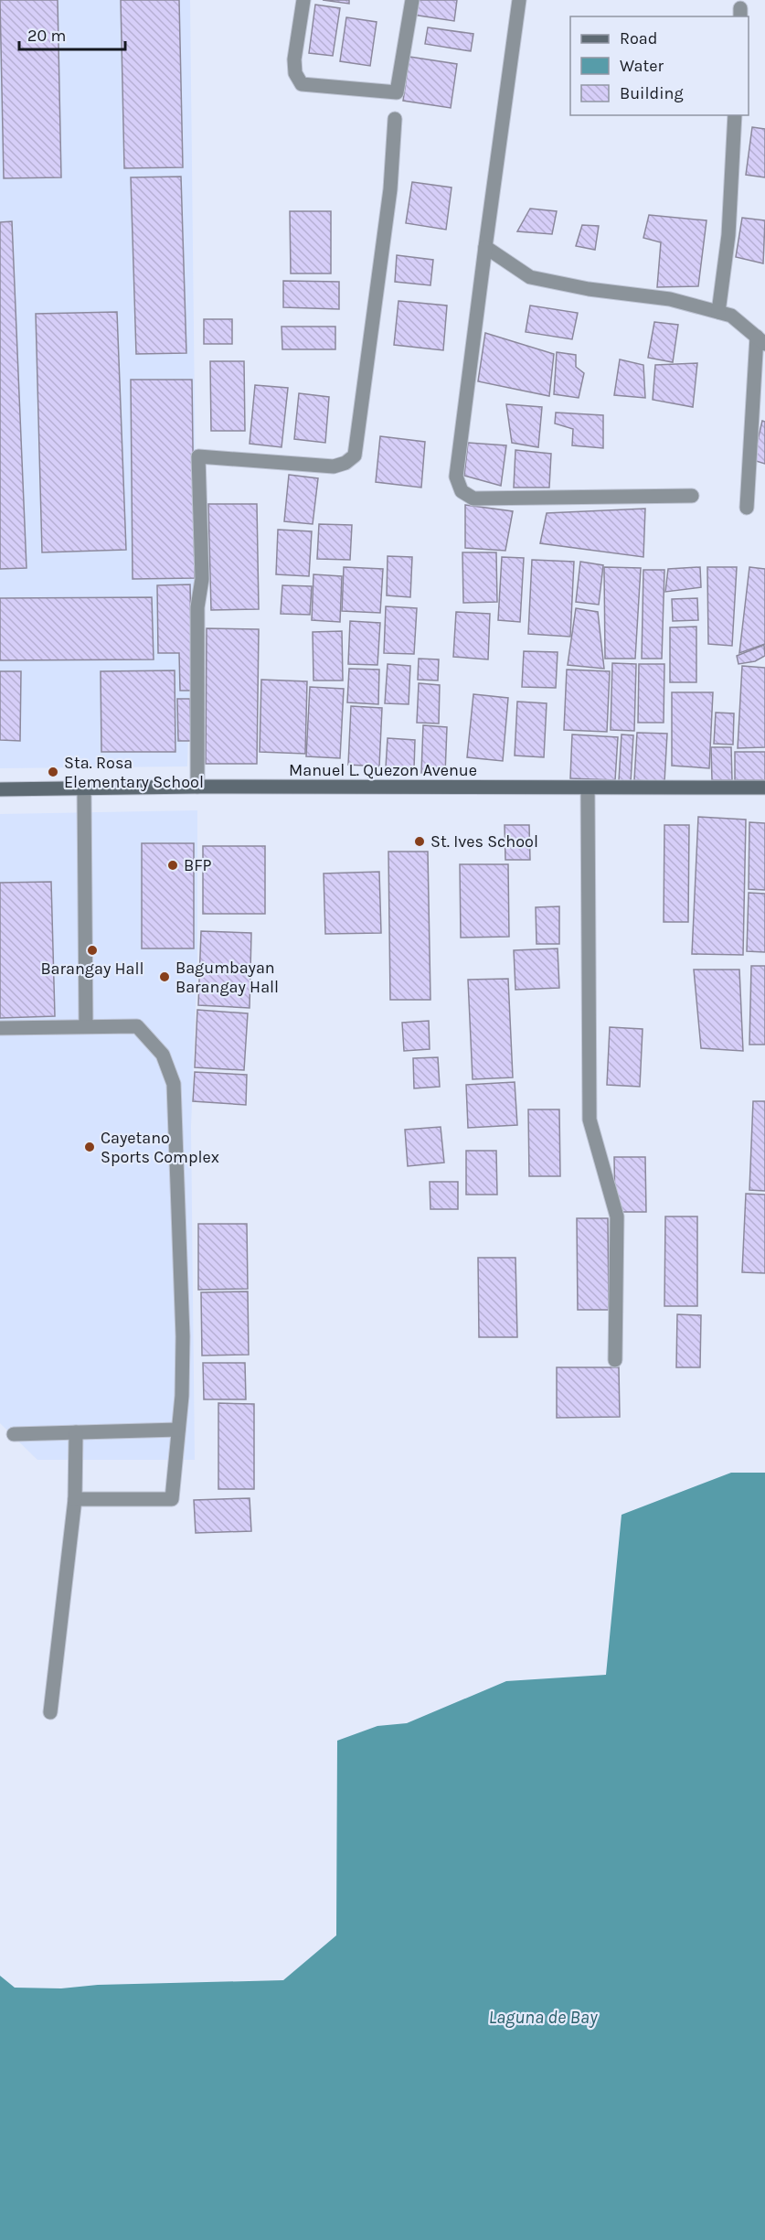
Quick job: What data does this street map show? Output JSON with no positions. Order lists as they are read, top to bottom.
{
  "streets": {
    "main road": ["Manuel L. Quezon Avenue"]
  },
  "water": ["Laguna de Bay"],
  "places": [
    "Sta. Rosa Elementary School",
    "St. Ives School",
    "BFP",
    "Barangay Hall",
    "Bagumbayan Barangay Hall",
    "Cayetano Sports Complex"
  ],
  "legend": ["Road", "Water", "Building"],
  "scale_bar": "20 m"
}
